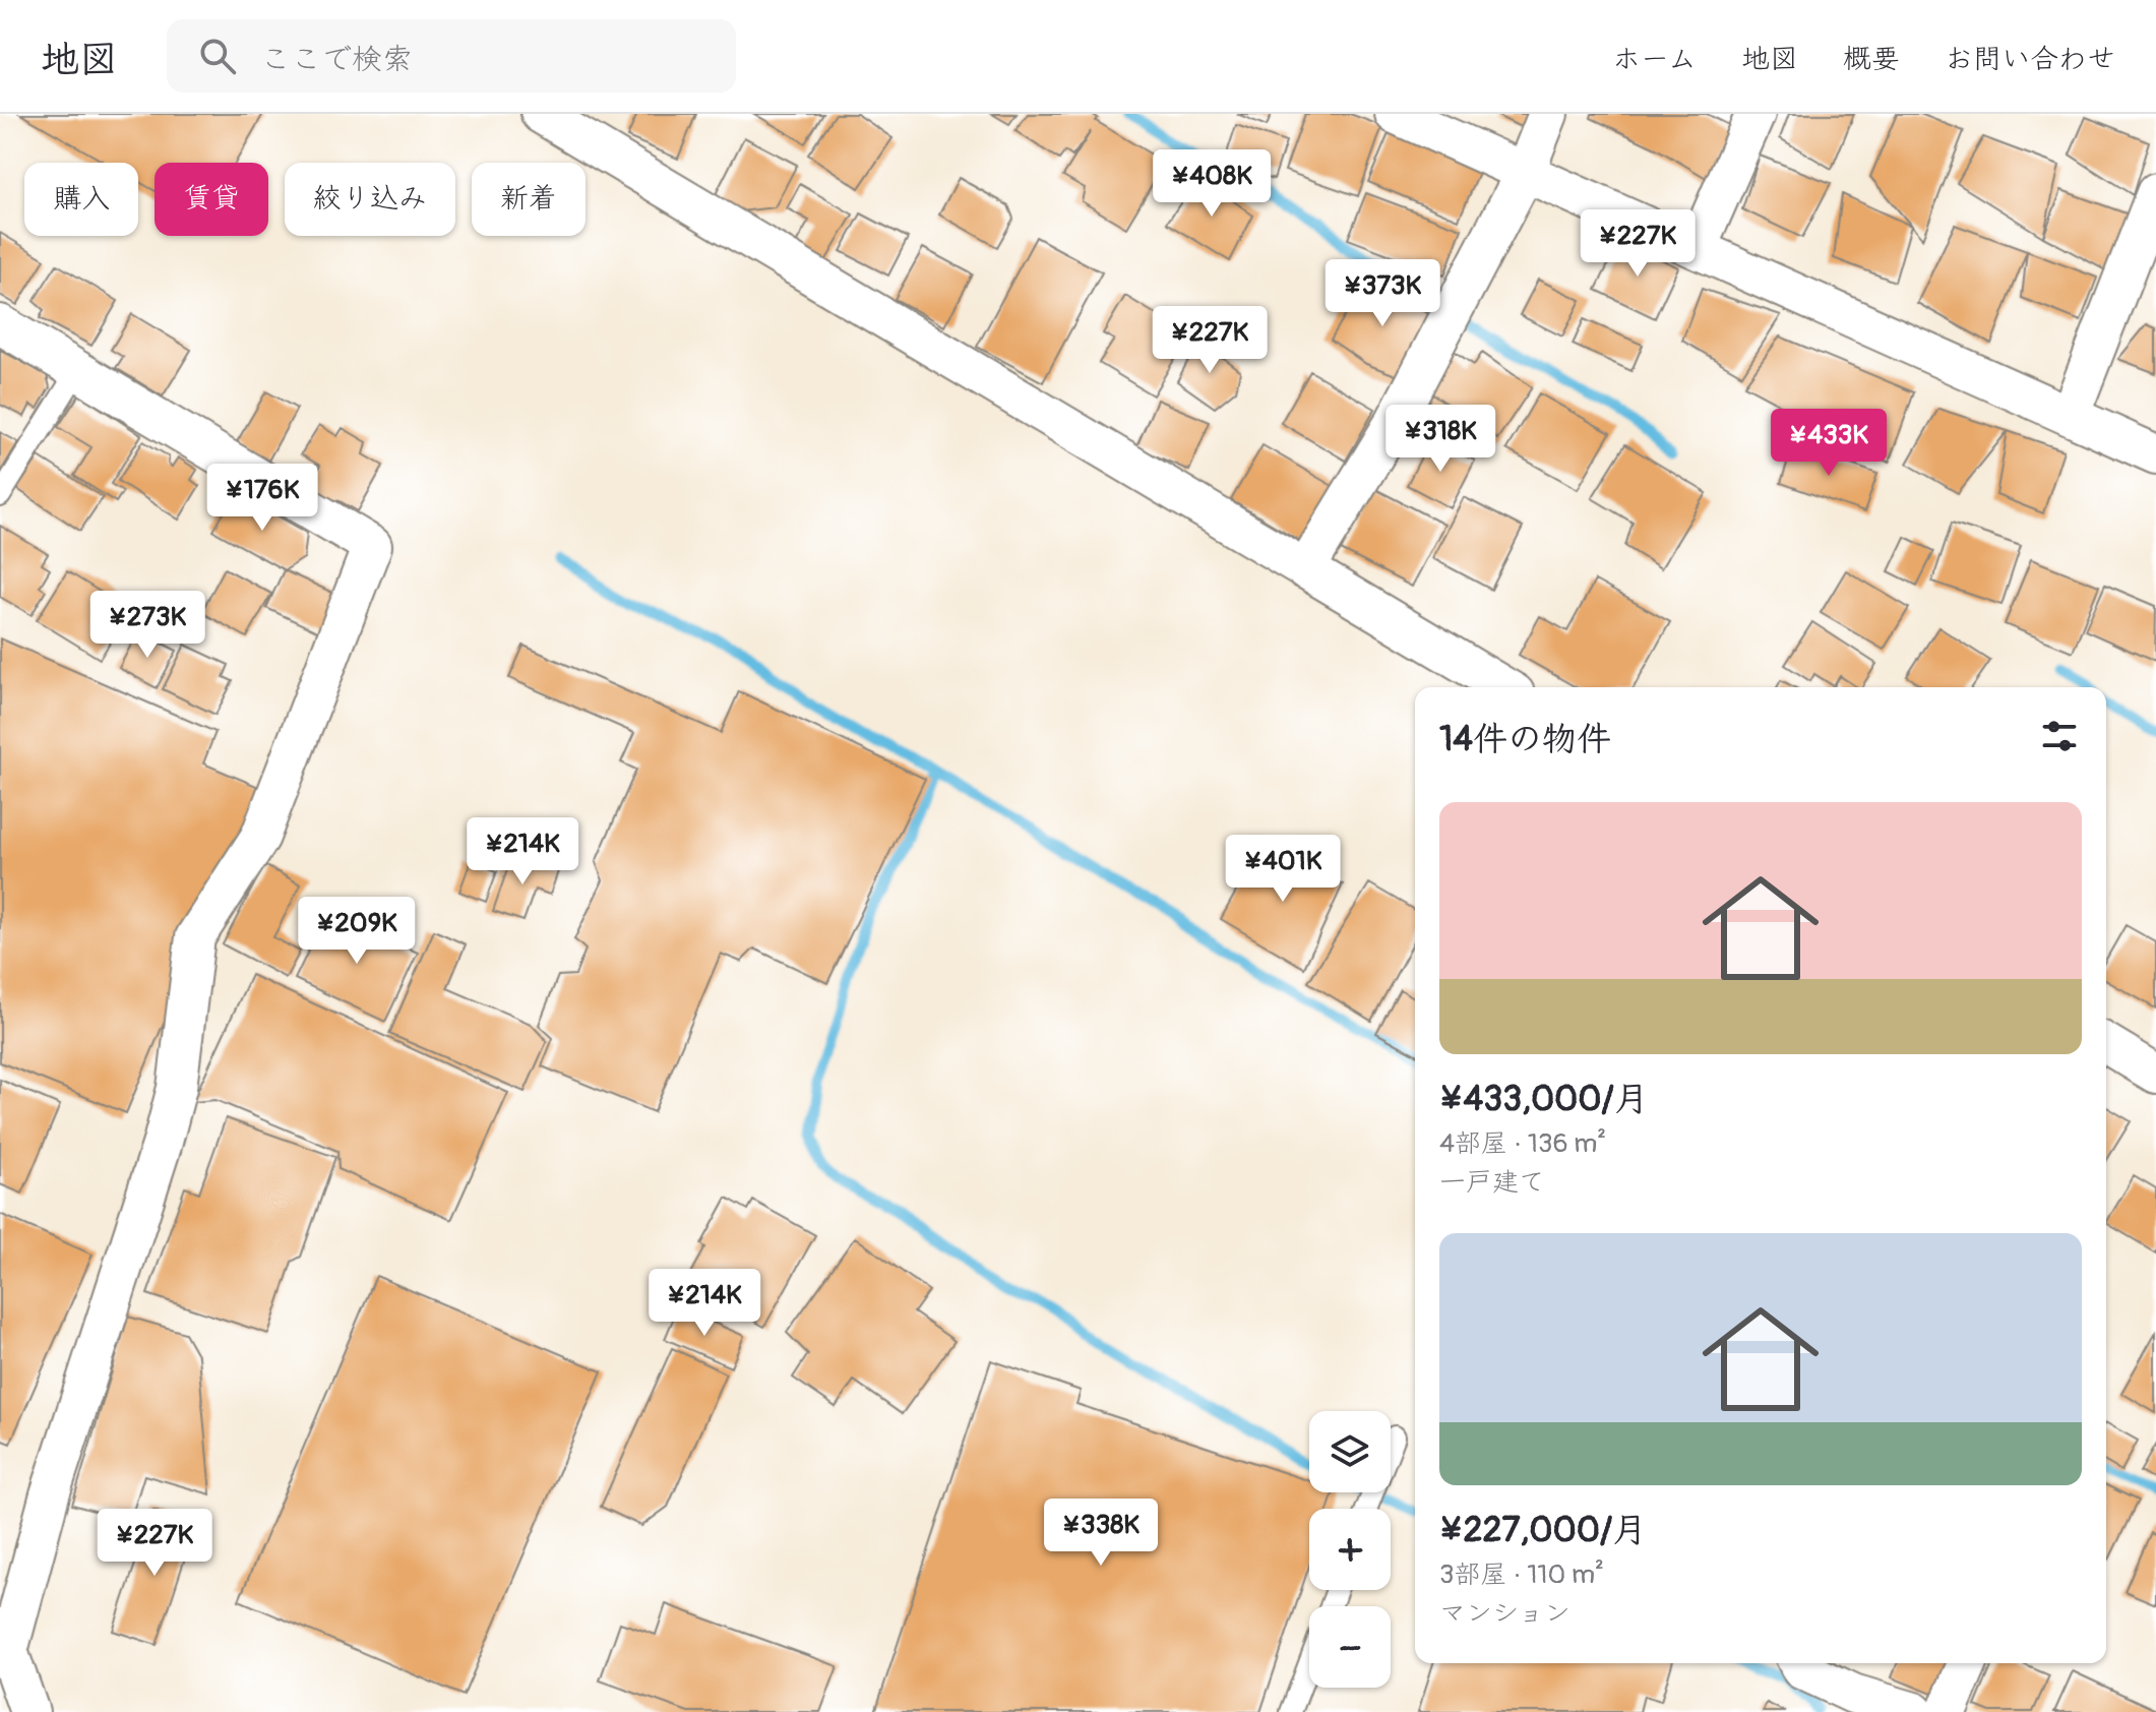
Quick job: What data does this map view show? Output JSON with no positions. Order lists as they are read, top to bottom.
{
  "page": {
    "header": "地図",
    "search": "ここで検索",
    "nav": [
      "ホーム",
      "地図",
      "概要",
      "お問い合わせ"
    ],
    "price": [
      "¥408K",
      "¥227K",
      "¥373K",
      "¥227K",
      "¥318K",
      "¥433K",
      "¥176K",
      "¥273K",
      "¥214K",
      "¥401K",
      "¥209K",
      "¥214K",
      "¥338K",
      "¥227K"
    ],
    "chip": [
      "購入",
      "賃貸",
      "絞り込み",
      "新着"
    ],
    "heading": "14件の物件",
    "list": [
      {
        "name": "¥433,000/月",
        "note": "4部屋 · 136 m² · 一戸建て"
      },
      {
        "name": "¥227,000/月",
        "note": "3部屋 · 110 m² · マンション"
      }
    ],
    "map_buttons": ["+", "−"]
  }
}
